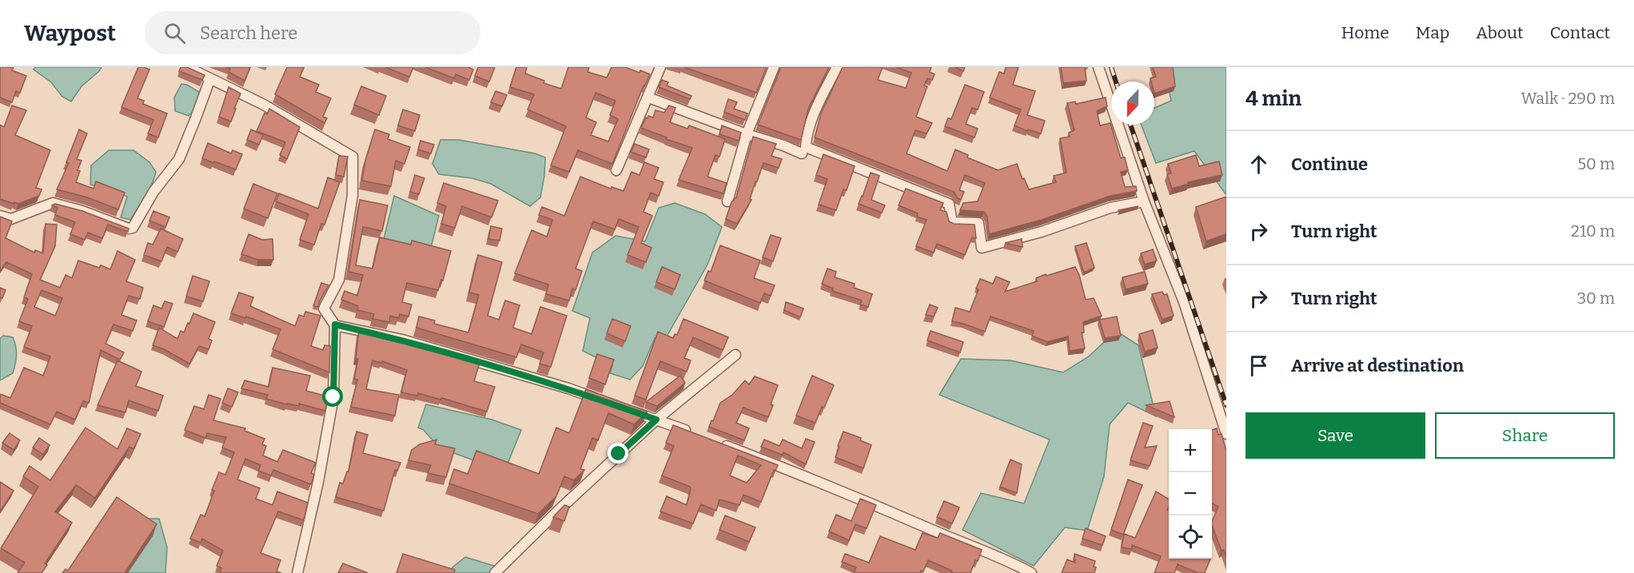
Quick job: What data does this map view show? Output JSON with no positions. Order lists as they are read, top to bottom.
{
  "north": "bottom",
  "page": {
    "header": "Waypost",
    "search": "Search here",
    "nav": [
      "Home",
      "Map",
      "About",
      "Contact"
    ],
    "heading": ["4 min", "Walk · 290 m"],
    "list": [
      ["Continue", "50 m"],
      ["Turn right", "210 m"],
      ["Turn right", "30 m"],
      "Arrive at destination"
    ],
    "buttons": ["Save", "Share"],
    "map_buttons": ["+", "−"]
  }
}
